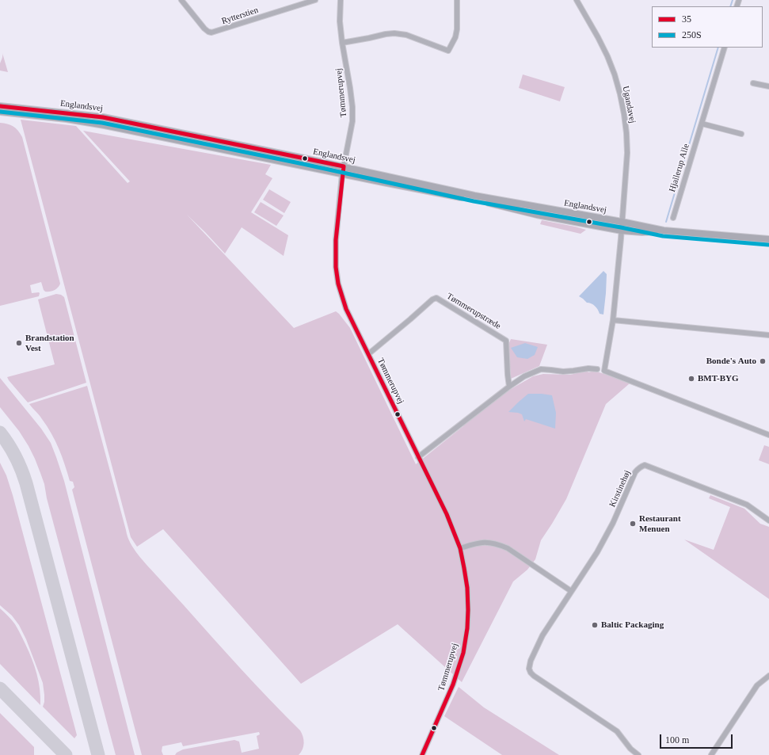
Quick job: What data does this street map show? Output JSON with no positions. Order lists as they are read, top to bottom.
{
  "streets": {
    "main road": ["Englandsvej"],
    "street": [
      "Rytterstien",
      "Tømmerupvej",
      "Ugandavej",
      "Hjallerup Alle",
      "Tømmerupstræde",
      "Kirstinehøj"
    ]
  },
  "crossings": [
    ["Tømmerupvej", "Englandsvej"],
    ["Tømmerupvej", "Tømmerupstræde"],
    ["Ugandavej", "Englandsvej"]
  ],
  "places": [
    "Brandstation Vest",
    "Bonde's Auto",
    "BMT-BYG",
    "Restaurant Menuen",
    "Baltic Packaging"
  ],
  "lines": ["transit line 35", "transit line 250S"],
  "legend": ["35", "250S"],
  "scale_bar": "100 m"
}
